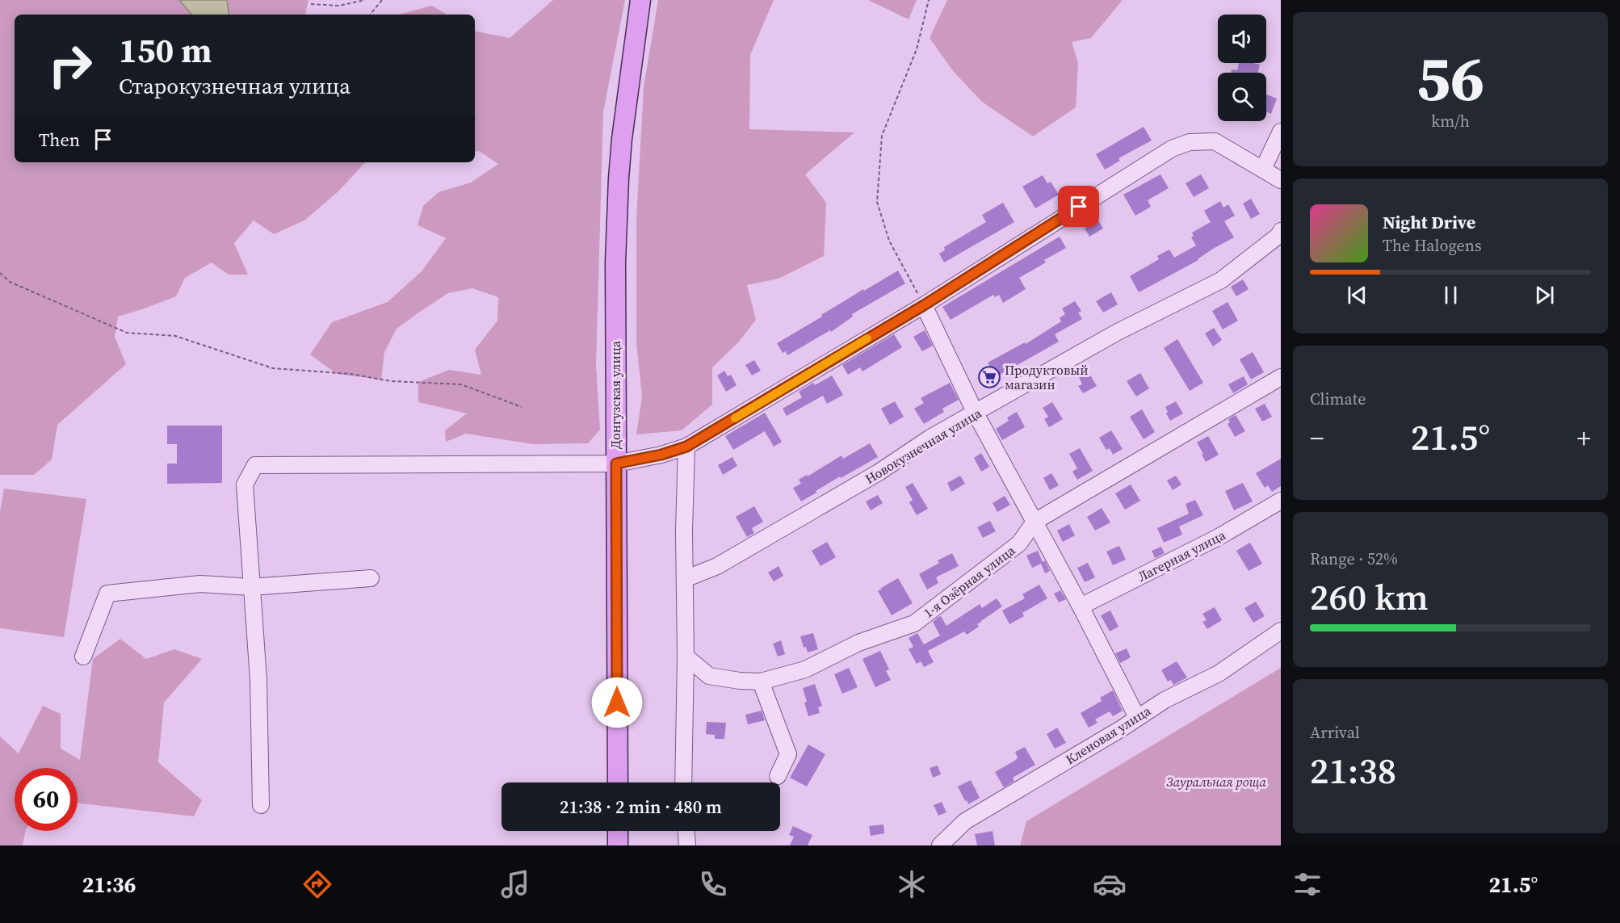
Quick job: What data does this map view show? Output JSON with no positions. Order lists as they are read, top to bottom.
{
  "streets": {
    "main road": ["Донгузская улица"],
    "street": [
      "Новокузнечная улица",
      "Лагерная улица",
      "1-я Озёрная улица",
      "Кленовая улица"
    ]
  },
  "parks": ["Зауральная роща"],
  "places": {
    "supermarket": ["Продуктовый магазин"]
  },
  "page": {
    "tile": [
      ["56", "km/h"],
      "Climate",
      ["Range · 52%", "260 km"],
      ["Arrival", "21:38"]
    ],
    "turn": ["150 m", "Старокузнечная улица"],
    "then": "Then",
    "song": ["Night Drive", "The Halogens"],
    "heat": ["−", "21.5°", "+"],
    "limit": "60",
    "trip": "21:38 · 2 min · 480 m",
    "tabs": ["21:36", "21.5°"]
  }
}
